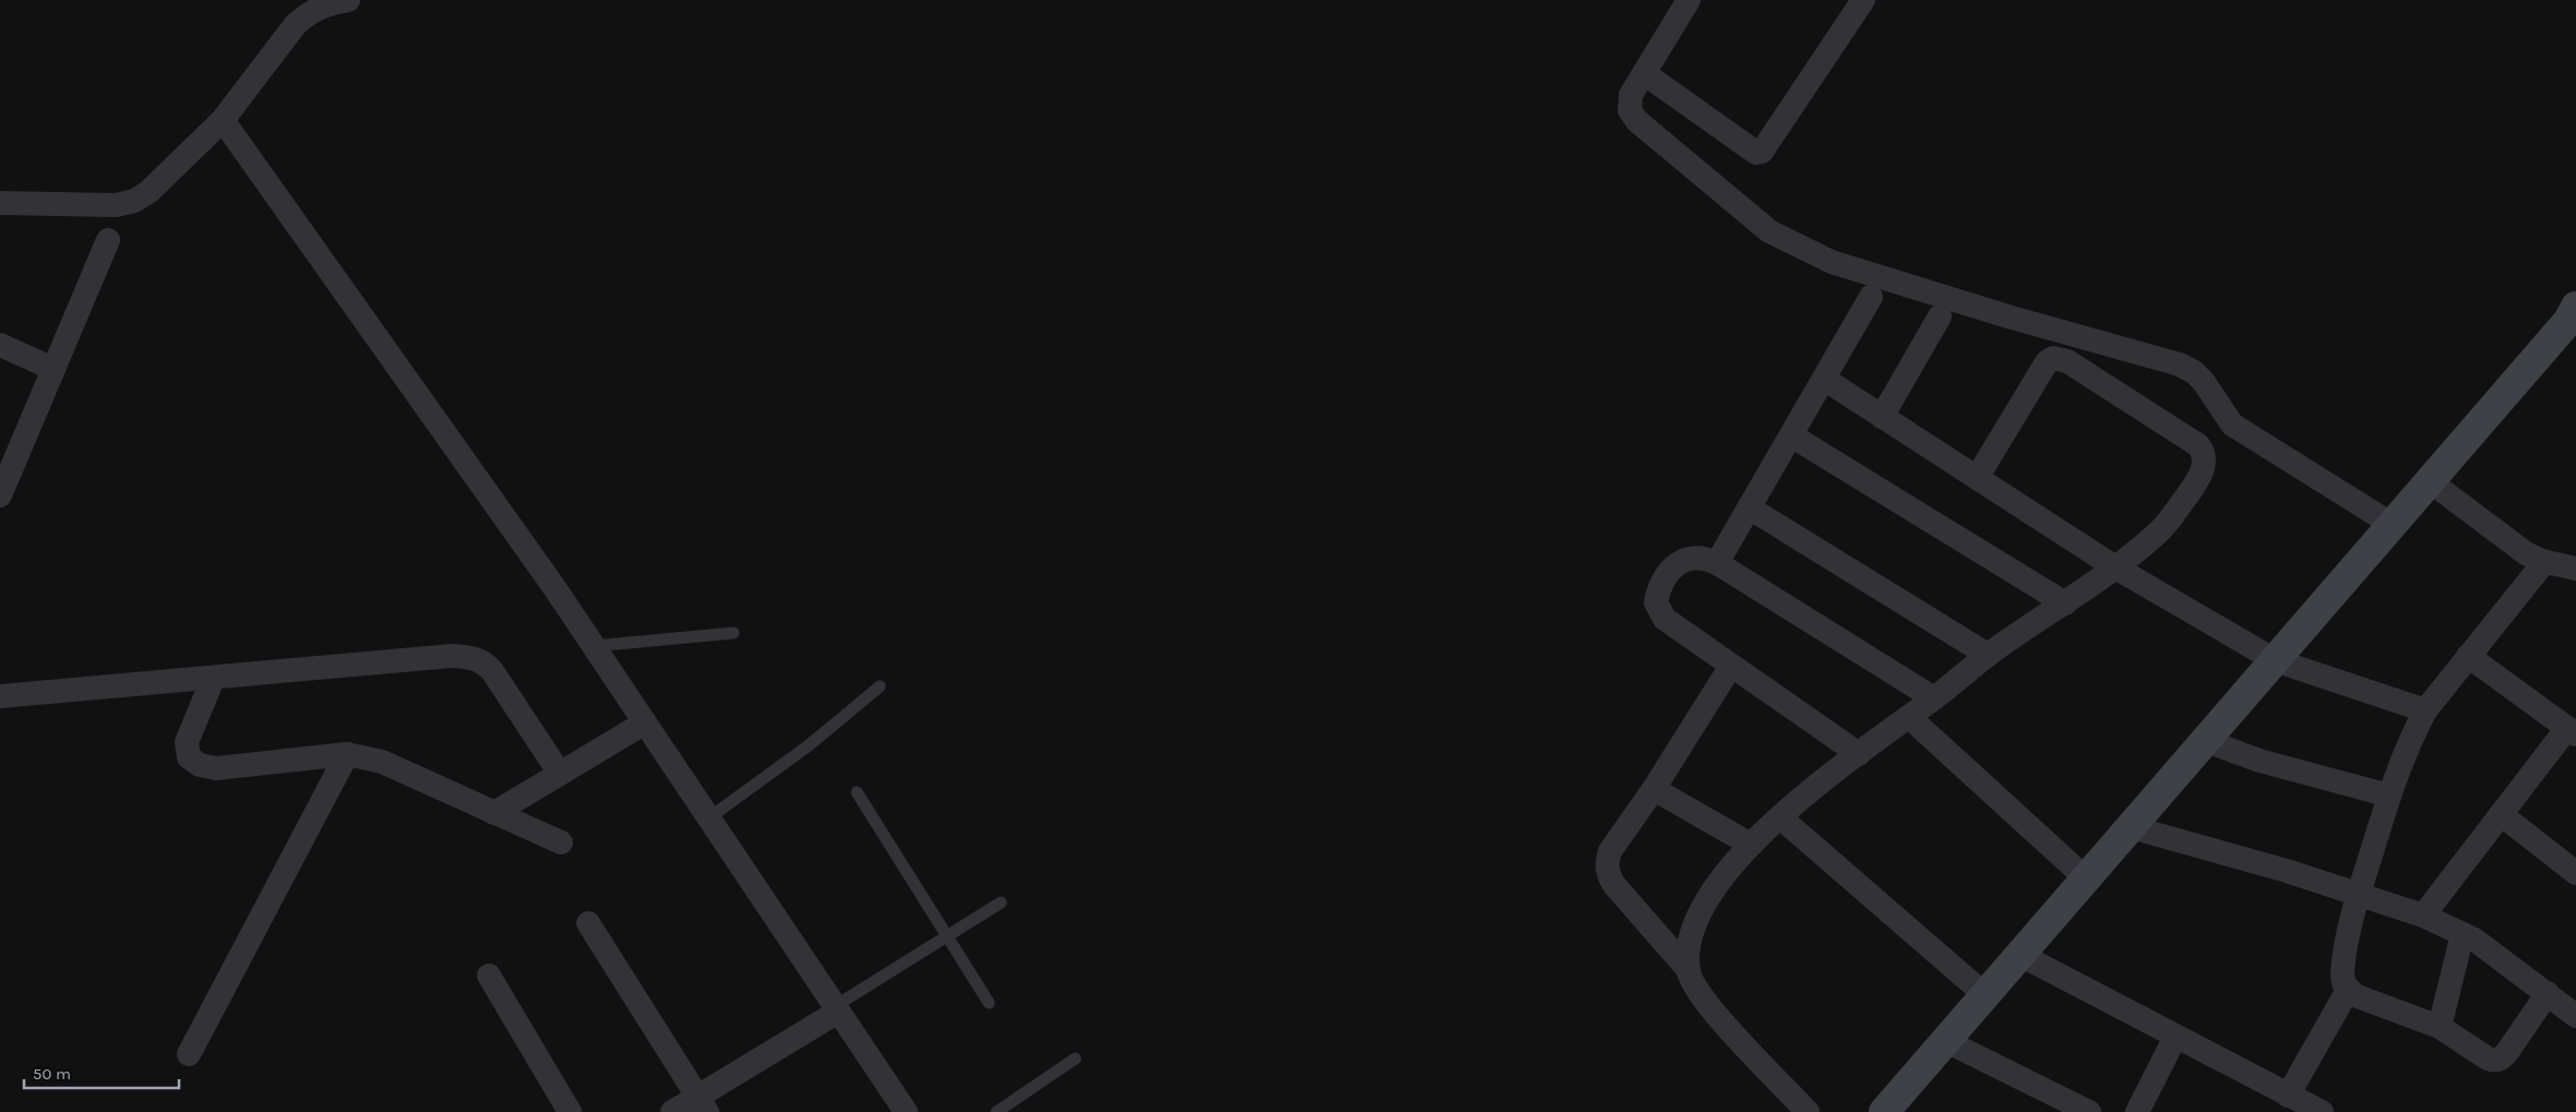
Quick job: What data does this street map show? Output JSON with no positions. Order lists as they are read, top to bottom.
{
  "scale_bar": "50 m"
}
